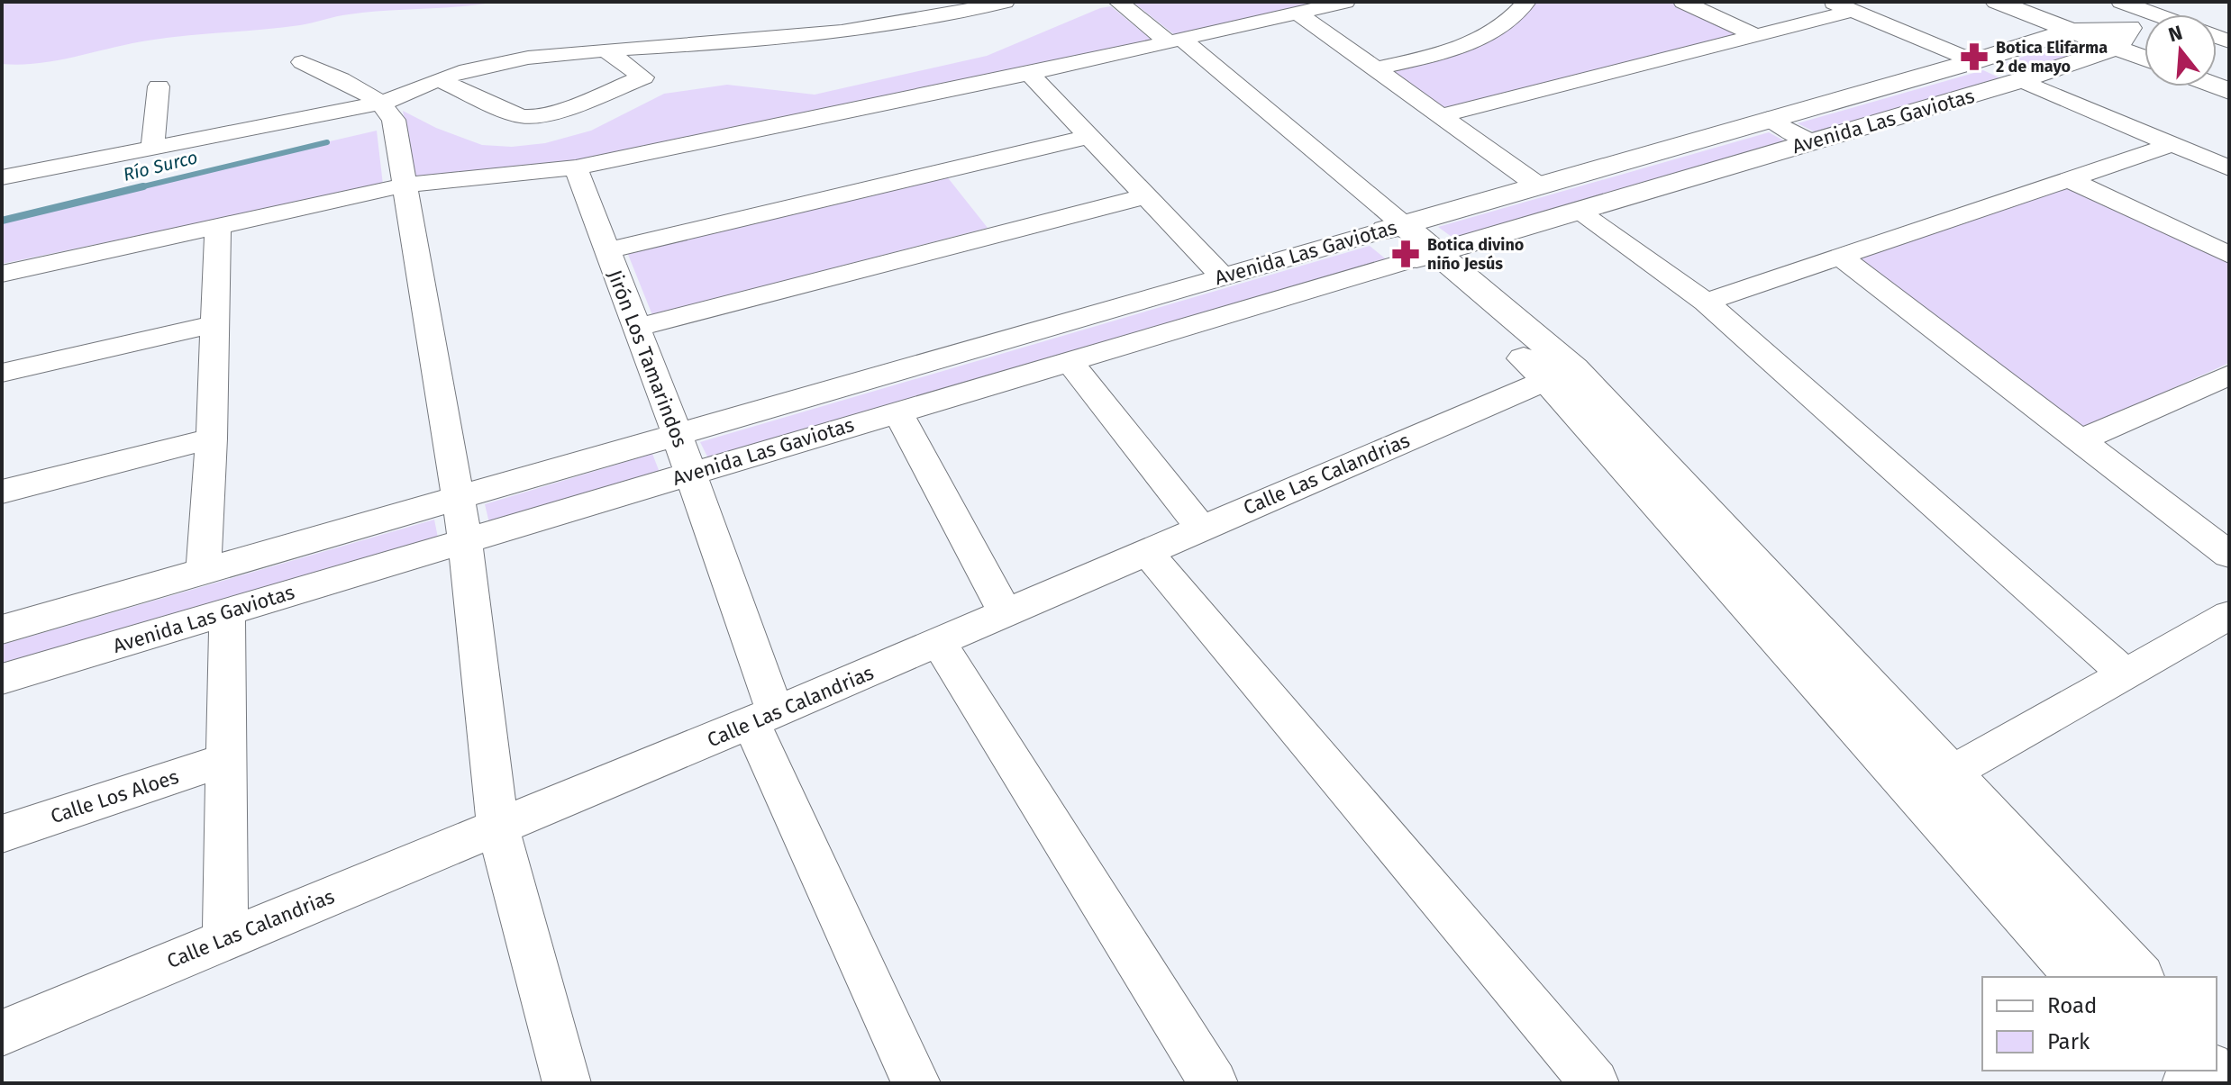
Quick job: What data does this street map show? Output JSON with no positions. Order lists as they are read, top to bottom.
{
  "streets": {
    "street": [
      "Avenida Las Gaviotas",
      "Jirón Los Tamarindos",
      "Calle Las Calandrias",
      "Calle Los Aloes"
    ]
  },
  "crossings": [
    ["Avenida Las Gaviotas", "Jirón Los Tamarindos"],
    ["Jirón Los Tamarindos", "Calle Las Calandrias"]
  ],
  "water": ["Río Surco"],
  "places": {
    "pharmacy": ["Botica Elifarma 2 de mayo", "Botica divino niño Jesús"]
  },
  "legend": ["Road", "Park"],
  "north": "top"
}
